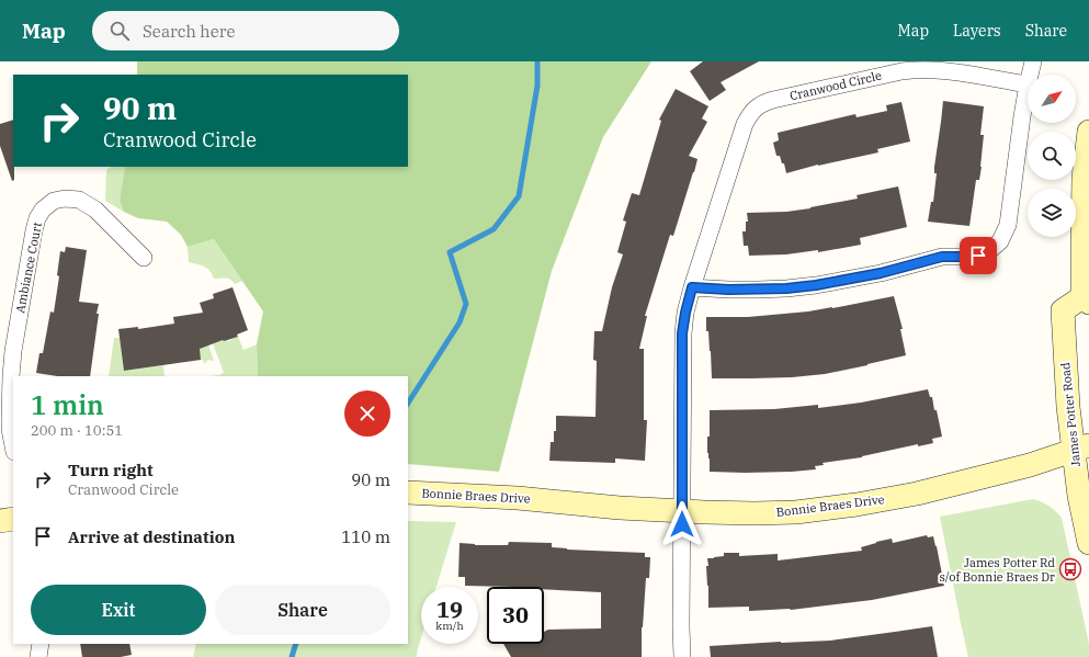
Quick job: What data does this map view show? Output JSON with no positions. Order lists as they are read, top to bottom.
{
  "streets": {
    "street": [
      "Cranwood Circle",
      "Ambiance Court",
      "James Potter Road",
      "Bonnie Braes Drive"
    ]
  },
  "crossings": [
    ["Cranwood Circle", "Bonnie Braes Drive"],
    ["James Potter Road", "Bonnie Braes Drive"]
  ],
  "places": {
    "bus stop": ["James Potter Rd s/of Bonnie Braes Dr"]
  },
  "north": "top right",
  "page": {
    "header": "Map",
    "search": "Search here",
    "nav": ["Map", "Layers", "Share"],
    "turn": ["90 m", "Cranwood Circle"],
    "heading": ["1 min", "200 m · 10:51"],
    "list": [
      {
        "name": "Turn right",
        "note": "Cranwood Circle",
        "value": "90 m"
      },
      {
        "name": "Arrive at destination",
        "value": "110 m"
      }
    ],
    "buttons": ["Exit", "Share"],
    "speed": "19 km/h",
    "limit": "30"
  }
}
